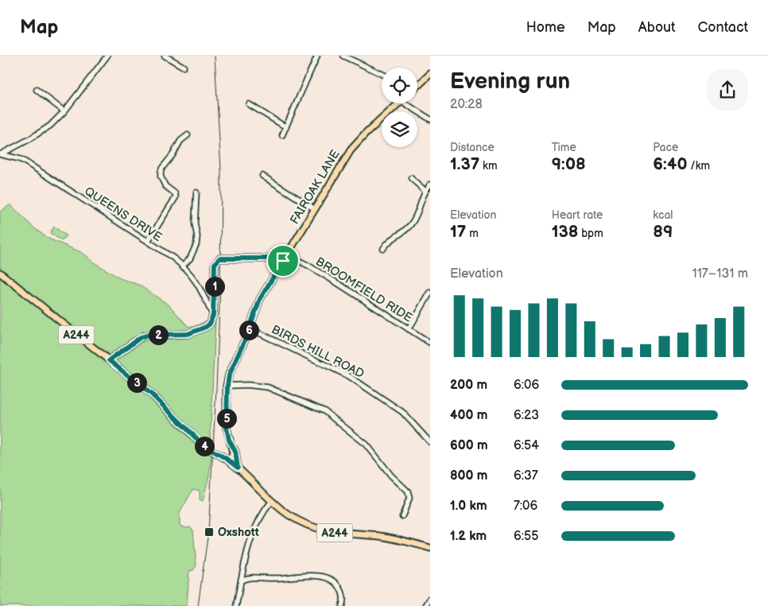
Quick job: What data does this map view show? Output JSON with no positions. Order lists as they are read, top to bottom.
{
  "streets": {
    "main road": ["FAIROAK LANE", "A244"],
    "street": ["QUEENS DRIVE", "BROOMFIELD RIDE", "BIRDS HILL ROAD"]
  },
  "crossings": [
    ["FAIROAK LANE", "BROOMFIELD RIDE"],
    ["FAIROAK LANE", "A244"],
    ["FAIROAK LANE", "BIRDS HILL ROAD"]
  ],
  "places": {
    "transit": ["Oxshott"]
  },
  "page": {
    "header": "Map",
    "nav": [
      "Home",
      "Map",
      "About",
      "Contact"
    ],
    "heading": ["Evening run", "20:28"],
    "stats": [
      ["Distance", "1.37 km"],
      ["Time", "9:08"],
      ["Pace", "6:40 /km"],
      ["Elevation", "17 m"],
      ["Heart rate", "138 bpm"],
      ["kcal", "89"]
    ],
    "chart": ["Elevation", "117–131 m"],
    "pins": [
      "1",
      "6",
      "2",
      "3",
      "5",
      "4"
    ],
    "list": [
      {
        "name": "200 m",
        "note": "6:06"
      },
      {
        "name": "400 m",
        "note": "6:23"
      },
      {
        "name": "600 m",
        "note": "6:54"
      },
      {
        "name": "800 m",
        "note": "6:37"
      },
      {
        "name": "1.0 km",
        "note": "7:06"
      },
      {
        "name": "1.2 km",
        "note": "6:55"
      }
    ]
  }
}
